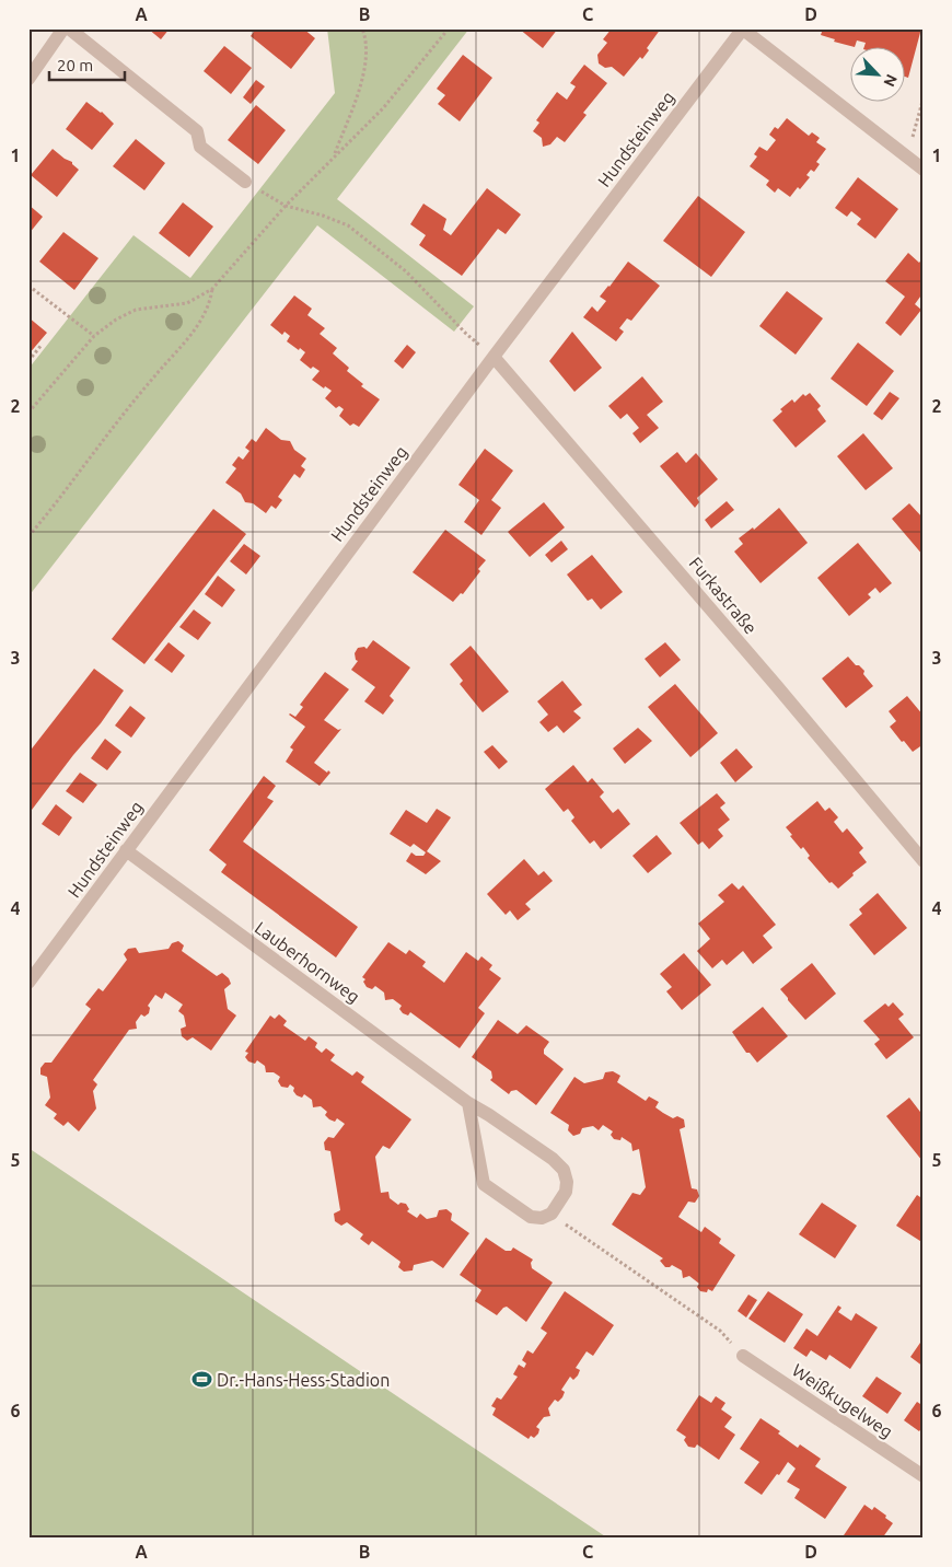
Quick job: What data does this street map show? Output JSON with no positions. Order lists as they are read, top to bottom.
{
  "streets": {
    "street": [
      "Hundsteinweg",
      "Furkastraße",
      "Lauberhornweg",
      "Weißkugelweg"
    ]
  },
  "crossings": [
    ["Hundsteinweg", "Furkastraße"],
    ["Hundsteinweg", "Lauberhornweg"]
  ],
  "places": {
    "sports": ["Dr.-Hans-Hess-Stadion"]
  },
  "scale_bar": "20 m",
  "north": "bottom right",
  "grid": {
    "columns": [
      "A",
      "B",
      "C",
      "D"
    ],
    "rows": [
      "1",
      "2",
      "3",
      "4",
      "5",
      "6"
    ]
  }
}
